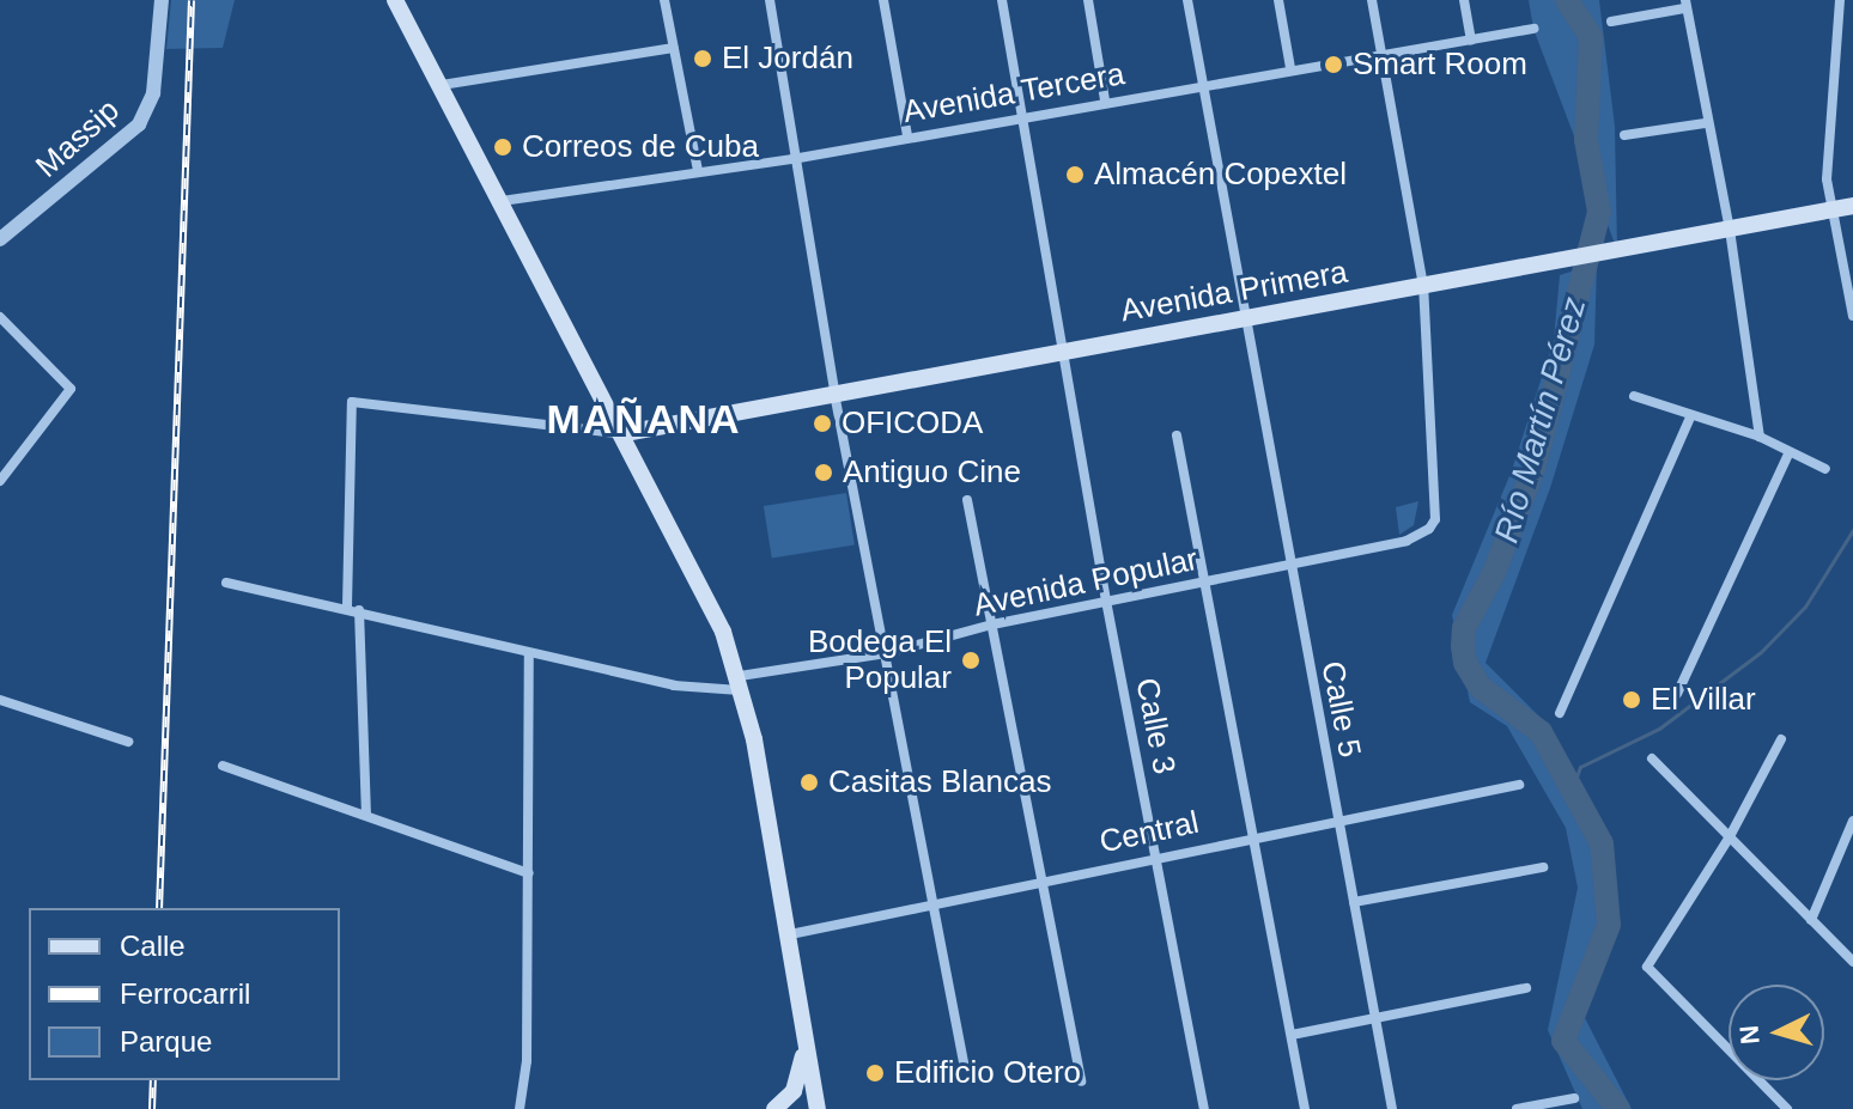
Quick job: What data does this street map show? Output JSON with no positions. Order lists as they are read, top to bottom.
{
  "streets": {
    "main road": ["Avenida Primera"],
    "street": [
      "Avenida Tercera",
      "Massip",
      "Avenida Popular",
      "Calle 5",
      "Calle 3",
      "Central"
    ]
  },
  "crossings": [
    ["Avenida Tercera", "Calle 5"],
    ["Avenida Tercera", "Calle 3"],
    ["Avenida Primera", "Avenida Popular"],
    ["Avenida Primera", "Calle 5"],
    ["Avenida Primera", "Calle 3"],
    ["Avenida Popular", "Calle 5"],
    ["Avenida Popular", "Calle 3"],
    ["Calle 5", "Central"],
    ["Calle 3", "Central"]
  ],
  "districts": ["MAÑANA"],
  "water": ["Río Martín Pérez"],
  "places": [
    "El Jordán",
    "Smart Room",
    "Correos de Cuba",
    "Almacén Copextel",
    "OFICODA",
    "Antiguo Cine",
    "Bodega El Popular",
    "El Villar",
    "Casitas Blancas",
    "Edificio Otero"
  ],
  "legend": ["Calle", "Ferrocarril", "Parque"],
  "north": "left"
}
